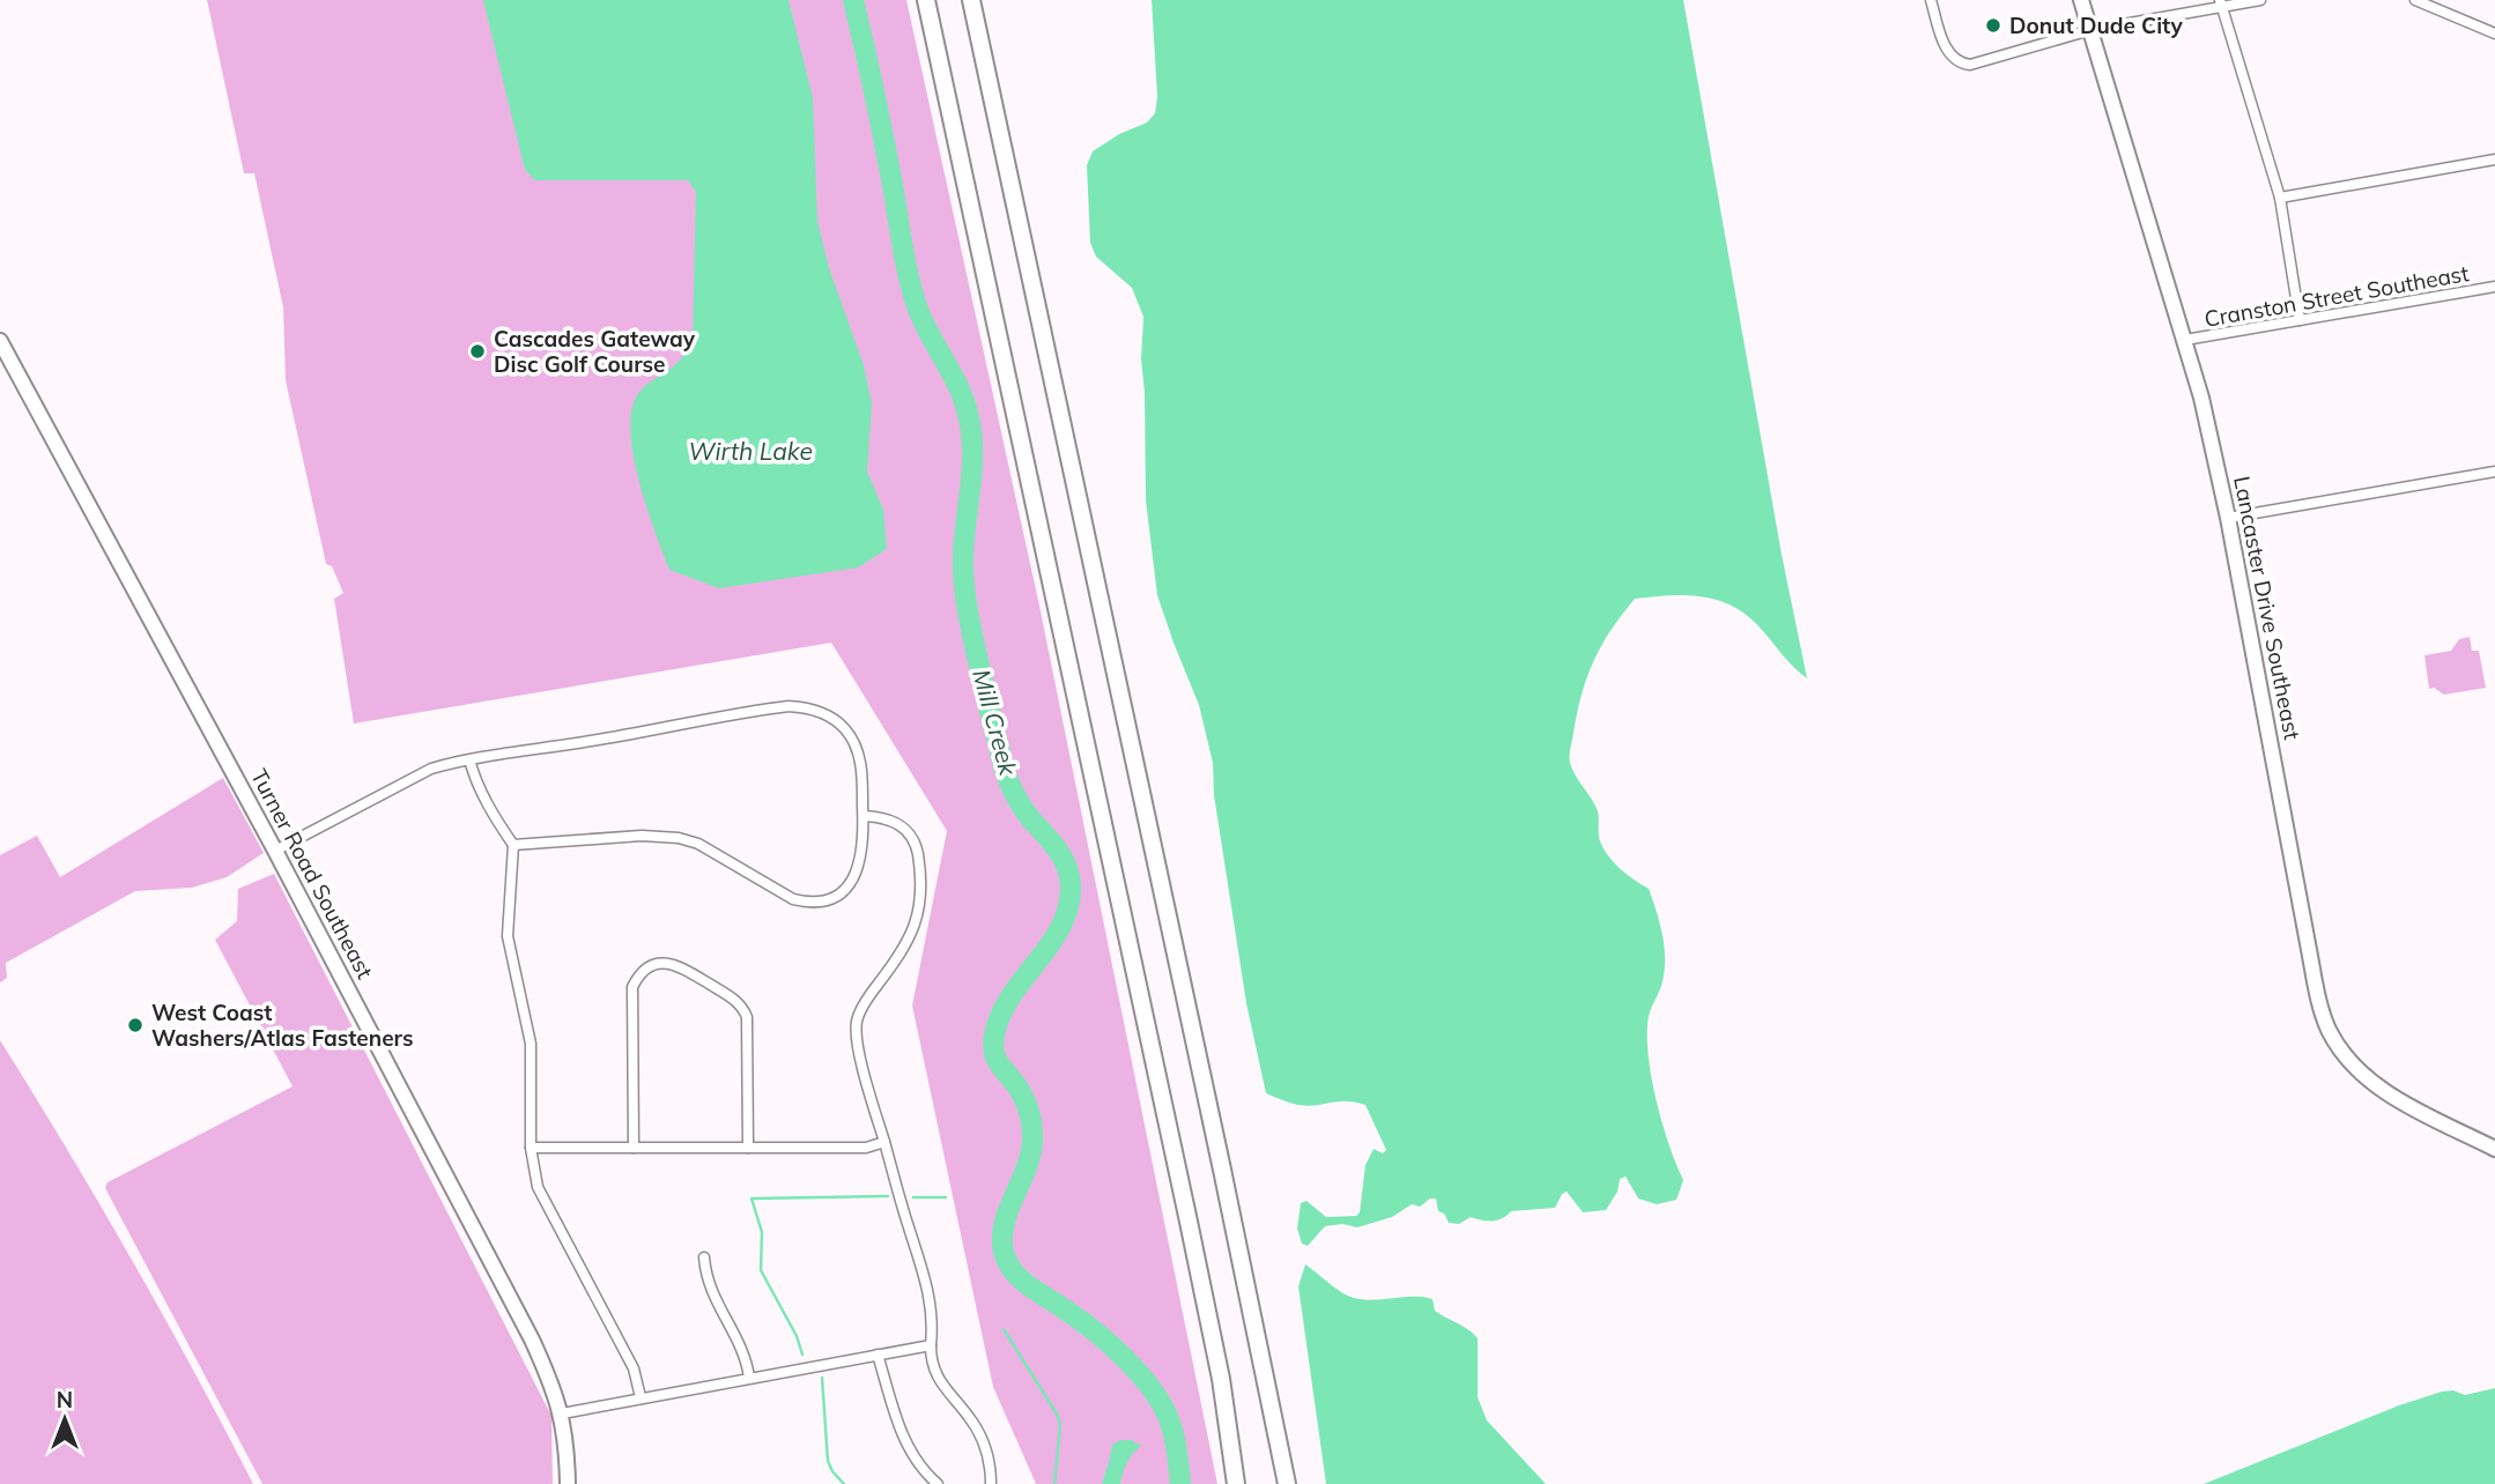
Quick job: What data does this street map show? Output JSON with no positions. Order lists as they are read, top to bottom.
{
  "streets": {
    "main road": ["Lancaster Drive Southeast", "Turner Road Southeast"],
    "street": ["Cranston Street Southeast"]
  },
  "crossings": [
    ["Cranston Street Southeast", "Lancaster Drive Southeast"]
  ],
  "water": ["Wirth Lake", "Mill Creek"],
  "places": ["Donut Dude City", "Cascades Gateway Disc Golf Course", "West Coast Washers/Atlas Fasteners"],
  "north": "top"
}
